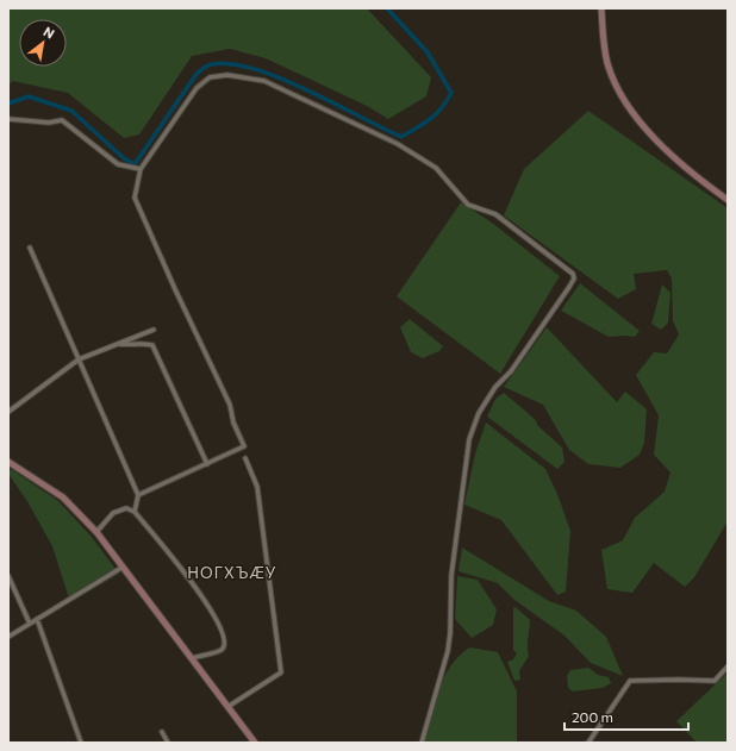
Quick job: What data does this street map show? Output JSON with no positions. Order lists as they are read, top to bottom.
{
  "districts": ["НОГХЪÆУ"],
  "scale_bar": "200 m",
  "north": "top right"
}
